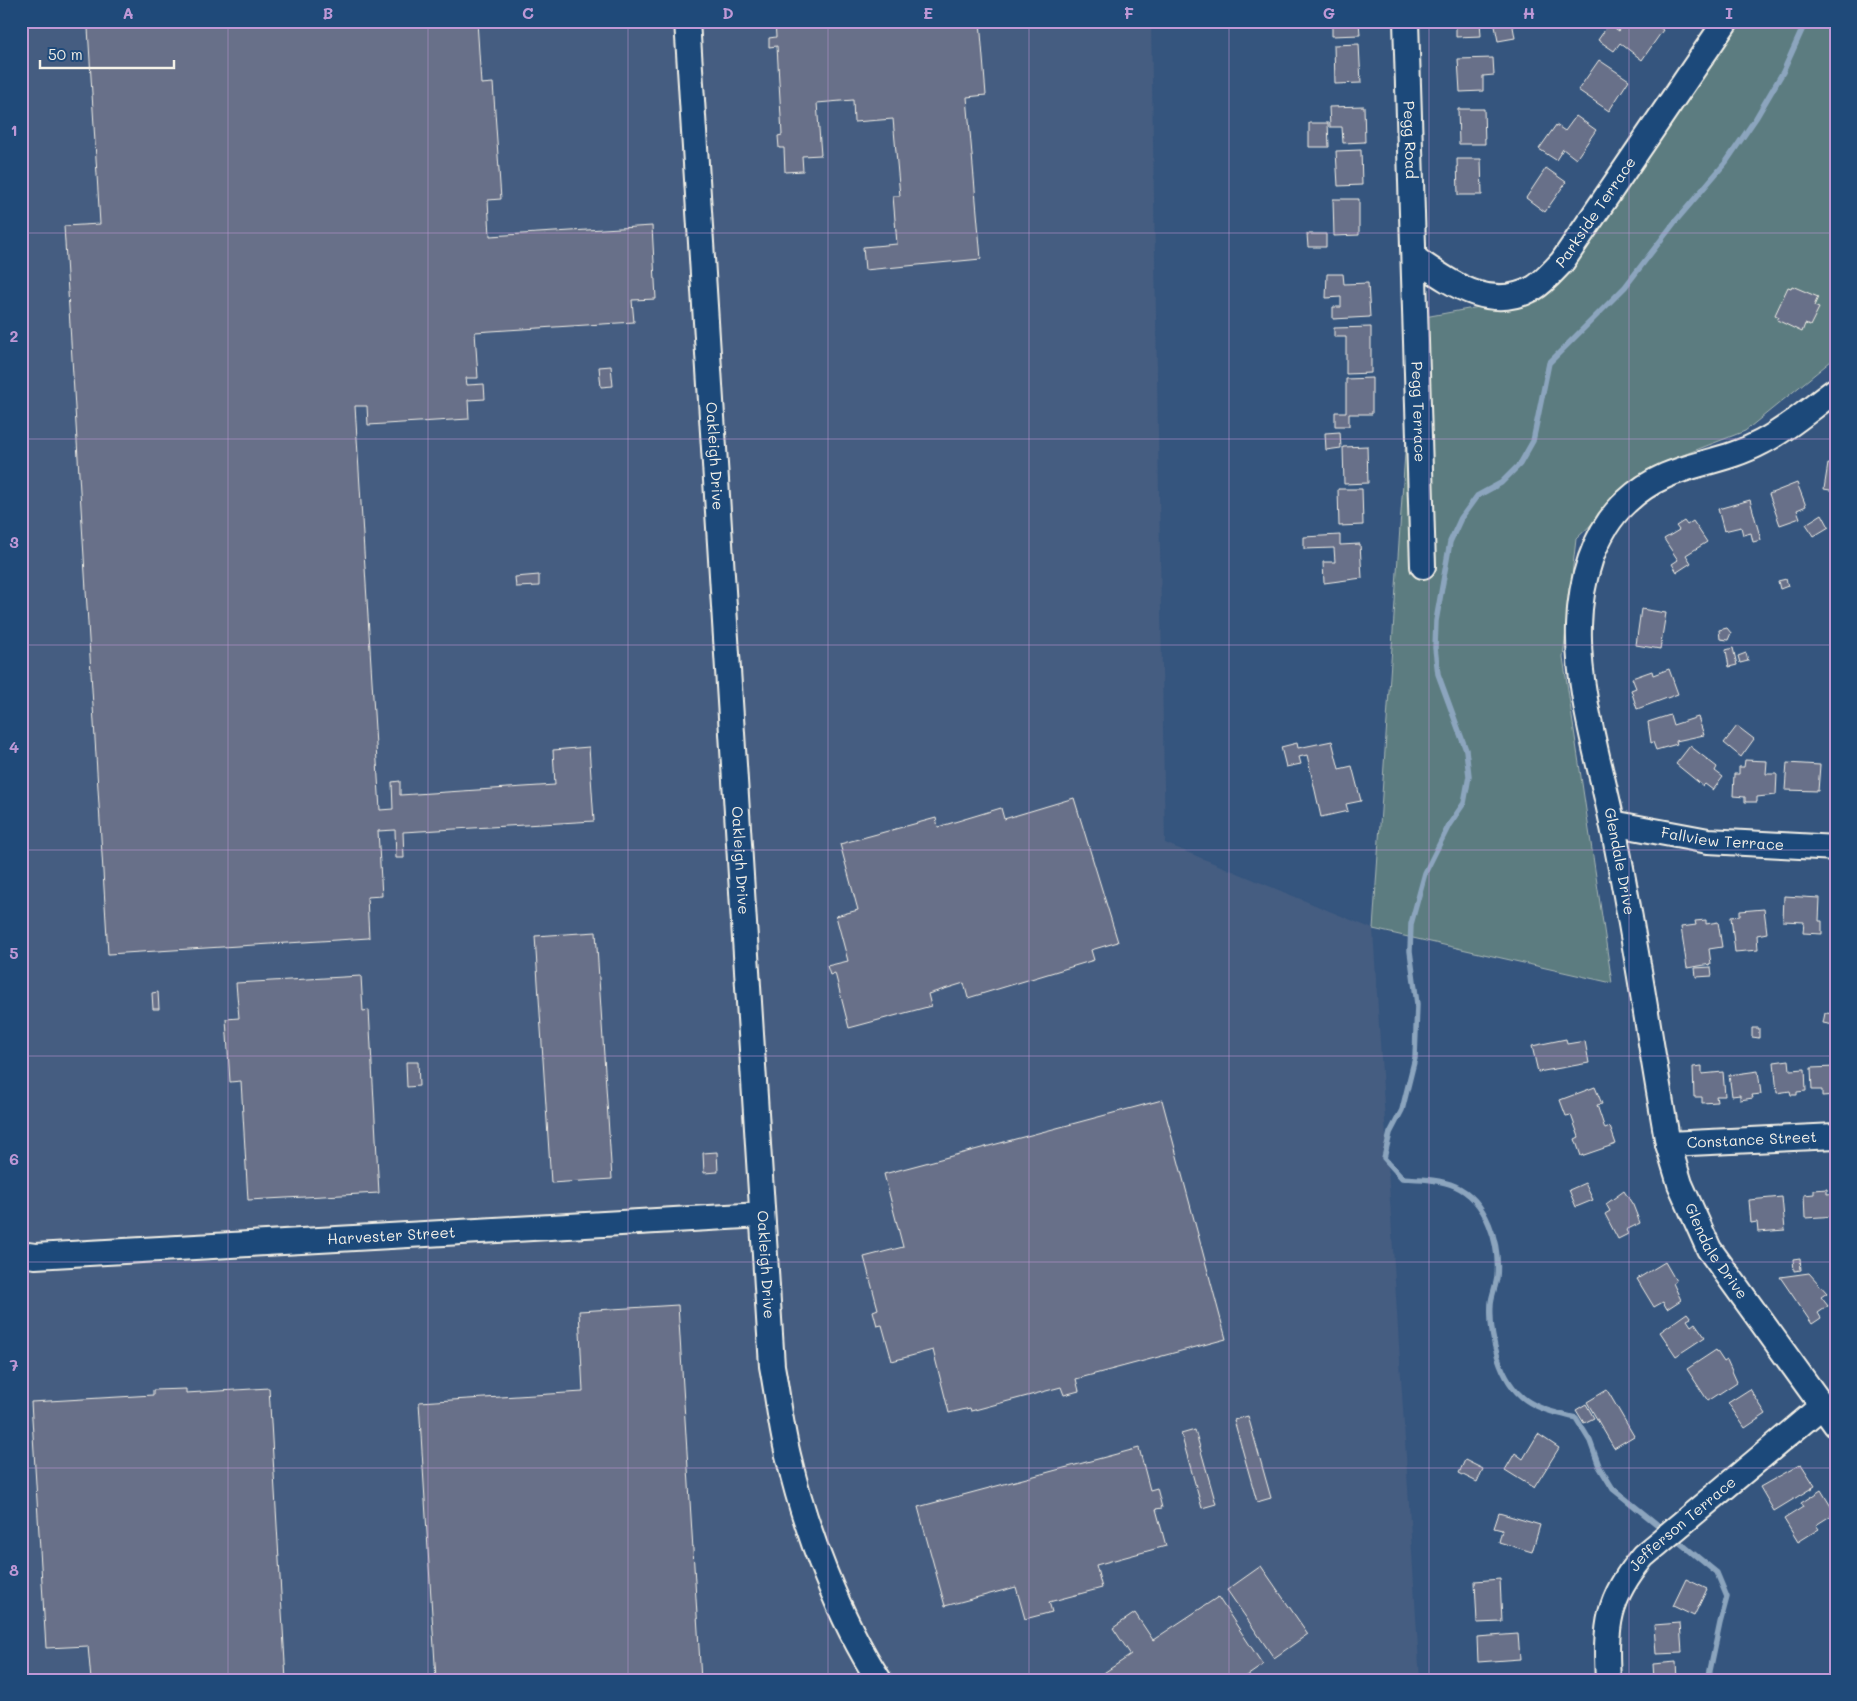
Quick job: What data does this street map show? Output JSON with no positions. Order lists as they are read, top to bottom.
{
  "streets": {
    "street": [
      "Pegg Road",
      "Parkside Terrace",
      "Pegg Terrace",
      "Oakleigh Drive",
      "Fallview Terrace",
      "Glendale Drive",
      "Constance Street",
      "Harvester Street",
      "Jefferson Terrace"
    ]
  },
  "crossings": [
    ["Pegg Road", "Parkside Terrace"],
    ["Pegg Road", "Pegg Terrace"],
    ["Parkside Terrace", "Pegg Terrace"],
    ["Oakleigh Drive", "Harvester Street"],
    ["Fallview Terrace", "Glendale Drive"],
    ["Glendale Drive", "Constance Street"],
    ["Glendale Drive", "Jefferson Terrace"]
  ],
  "scale_bar": "50 m",
  "grid": {
    "columns": [
      "A",
      "B",
      "C",
      "D",
      "E",
      "F",
      "G",
      "H",
      "I"
    ],
    "rows": [
      "1",
      "2",
      "3",
      "4",
      "5",
      "6",
      "7",
      "8"
    ]
  }
}
